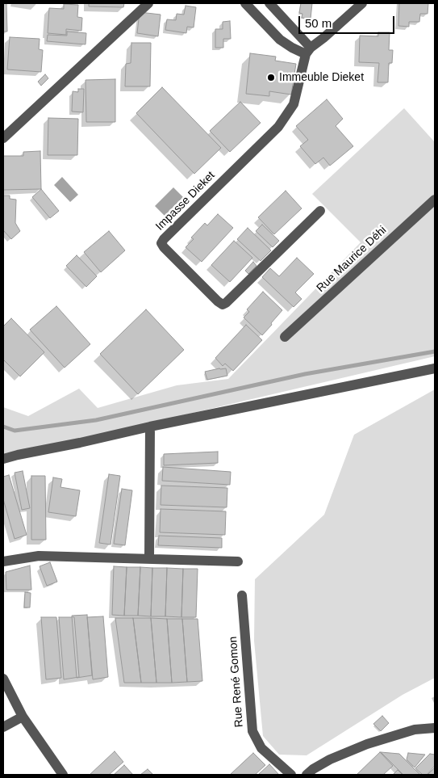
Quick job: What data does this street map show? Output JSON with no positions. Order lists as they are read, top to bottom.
{
  "streets": {
    "street": ["Impasse Dieket", "Rue Maurice Déhi", "Rue René Gomon"]
  },
  "places": ["Immeuble Dieket"],
  "scale_bar": "50 m"
}
